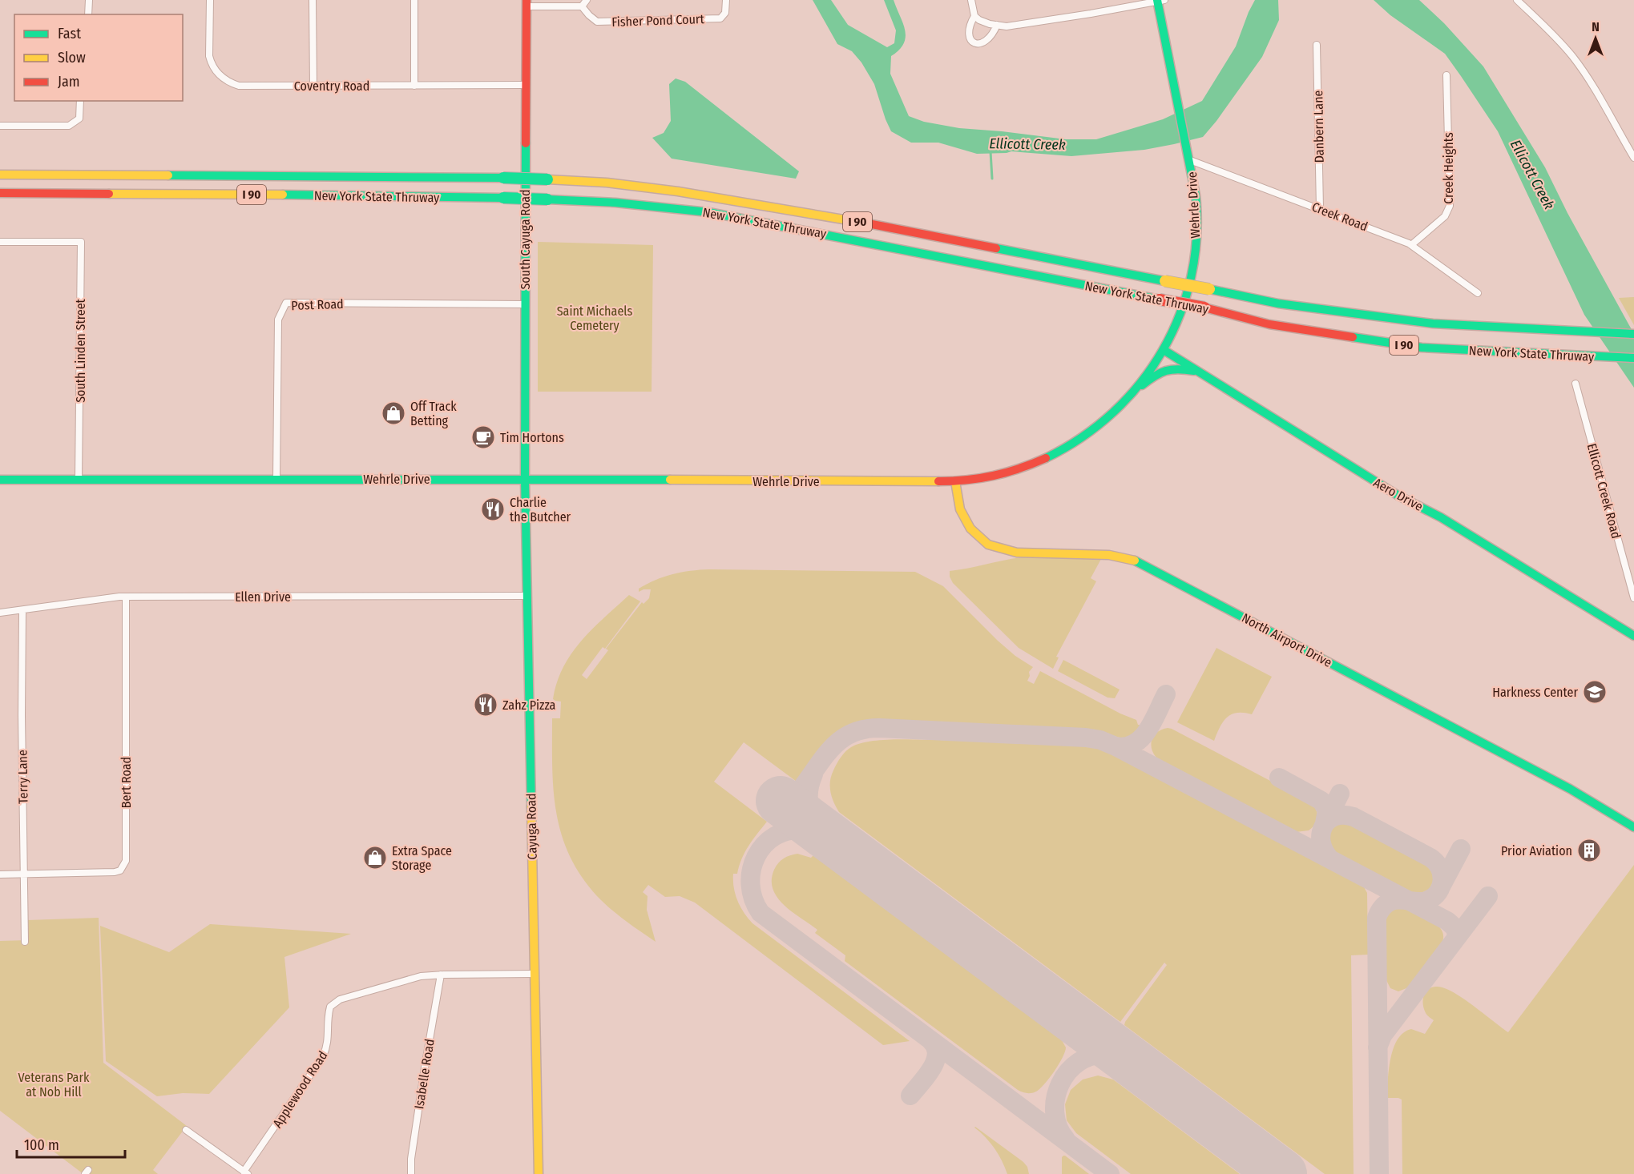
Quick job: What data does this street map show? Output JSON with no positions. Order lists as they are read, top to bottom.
{
  "streets": {
    "main road": [
      "I 90",
      "New York State Thruway",
      "Wehrle Drive",
      "South Cayuga Road",
      "Aero Drive",
      "North Airport Drive",
      "Cayuga Road"
    ],
    "street": [
      "Fisher Pond Court",
      "Coventry Road",
      "Danbern Lane",
      "Creek Heights",
      "Creek Road",
      "Post Road",
      "South Linden Street",
      "Ellicott Creek Road",
      "Ellen Drive",
      "Terry Lane",
      "Bert Road",
      "Isabelle Road",
      "Applewood Road"
    ]
  },
  "crossings": [
    ["Coventry Road", "South Cayuga Road"],
    ["Danbern Lane", "Creek Road"],
    ["Creek Heights", "Creek Road"],
    ["Wehrle Drive", "Creek Road"],
    ["Wehrle Drive", "South Cayuga Road"],
    ["Wehrle Drive", "Post Road"],
    ["Wehrle Drive", "South Linden Street"],
    ["Wehrle Drive", "Aero Drive"],
    ["Wehrle Drive", "North Airport Drive"],
    ["Wehrle Drive", "Cayuga Road"],
    ["South Cayuga Road", "Post Road"],
    ["South Cayuga Road", "Cayuga Road"],
    ["Ellen Drive", "Terry Lane"],
    ["Ellen Drive", "Bert Road"],
    ["Ellen Drive", "Cayuga Road"],
    ["Terry Lane", "Bert Road"],
    ["Cayuga Road", "Applewood Road"],
    ["Isabelle Road", "Applewood Road"]
  ],
  "water": ["Ellicott Creek"],
  "parks": ["Saint Michaels Cemetery", "Veterans Park at Nob Hill"],
  "places": {
    "shop": ["Off Track Betting", "Extra Space Storage"],
    "cafe": ["Tim Hortons"],
    "restaurant": ["Charlie the Butcher", "Zahz Pizza"],
    "school or university": ["Harkness Center"],
    "building": ["Prior Aviation"]
  },
  "legend": ["Fast", "Slow", "Jam"],
  "scale_bar": "100 m",
  "north": "top"
}
